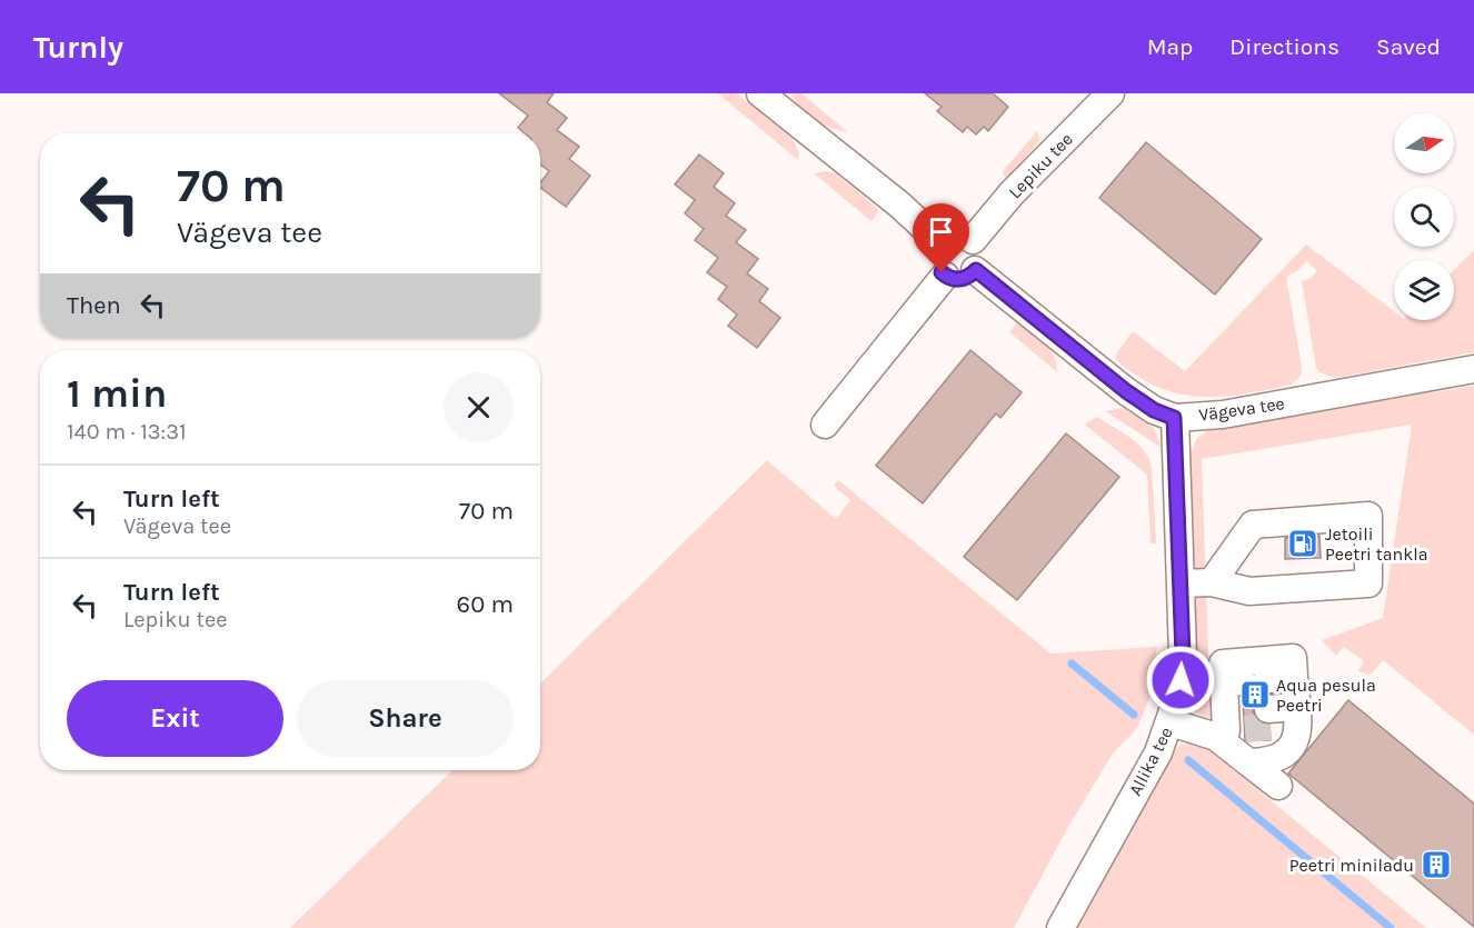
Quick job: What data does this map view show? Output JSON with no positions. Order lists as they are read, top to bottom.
{
  "streets": {
    "street": ["Lepiku tee", "Vägeva tee", "Allika tee"]
  },
  "crossings": [
    ["Lepiku tee", "Vägeva tee"],
    ["Vägeva tee", "Allika tee"]
  ],
  "places": {
    "fuel station": ["Jetoili Peetri tankla"],
    "building": ["Aqua pesula Peetri", "Peetri miniladu"]
  },
  "north": "right",
  "page": {
    "header": "Turnly",
    "nav": ["Map", "Directions", "Saved"],
    "turn": ["70 m", "Vägeva tee"],
    "then": "Then",
    "heading": ["1 min", "140 m · 13:31"],
    "list": [
      {
        "name": "Turn left",
        "note": "Vägeva tee",
        "value": "70 m"
      },
      {
        "name": "Turn left",
        "note": "Lepiku tee",
        "value": "60 m"
      }
    ],
    "buttons": ["Exit", "Share"]
  }
}
